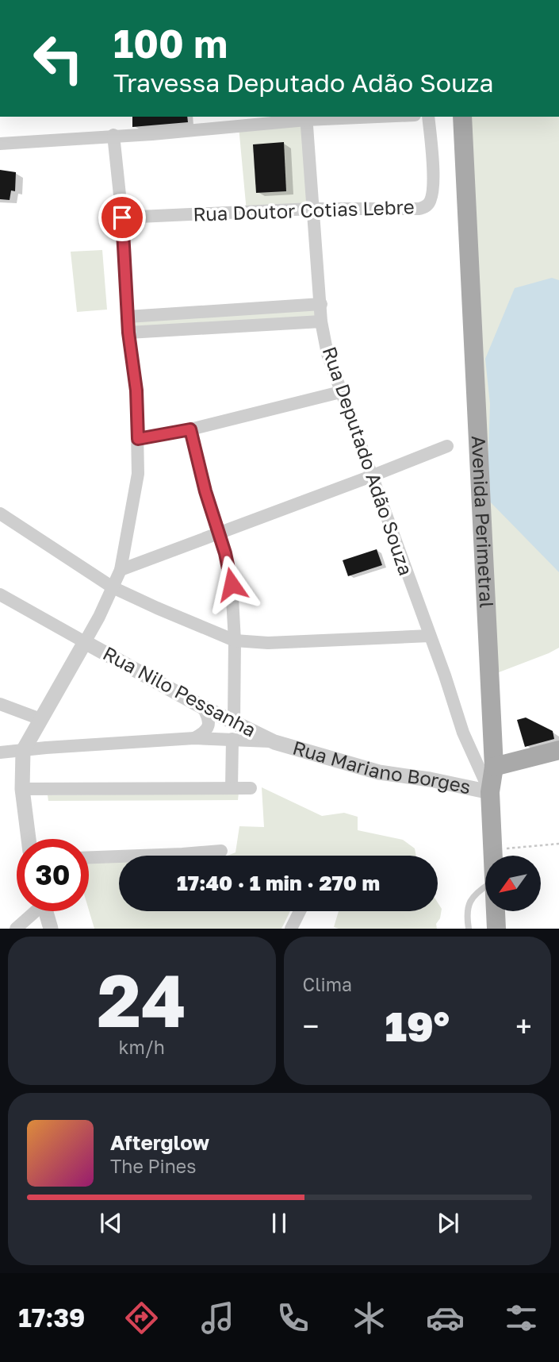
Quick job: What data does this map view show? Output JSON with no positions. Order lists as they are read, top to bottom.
{
  "streets": {
    "main road": ["Avenida Perimetral", "Rua Mariano Borges"],
    "street": ["Rua Doutor Cotias Lebre", "Rua Deputado Adão Souza", "Rua Nilo Pessanha"]
  },
  "crossings": [
    ["Rua Doutor Cotias Lebre", "Rua Deputado Adão Souza"],
    ["Rua Deputado Adão Souza", "Avenida Perimetral"],
    ["Rua Deputado Adão Souza", "Rua Mariano Borges"],
    ["Avenida Perimetral", "Rua Mariano Borges"],
    ["Rua Nilo Pessanha", "Rua Mariano Borges"]
  ],
  "north": "bottom left",
  "page": {
    "turn": ["100 m", "Travessa Deputado Adão Souza"],
    "limit": "30",
    "trip": "17:40 · 1 min · 270 m",
    "tile": [
      ["24", "km/h"],
      "Clima"
    ],
    "heat": ["−", "19°", "+"],
    "song": ["Afterglow", "The Pines"],
    "tabs": "17:39"
  }
}
